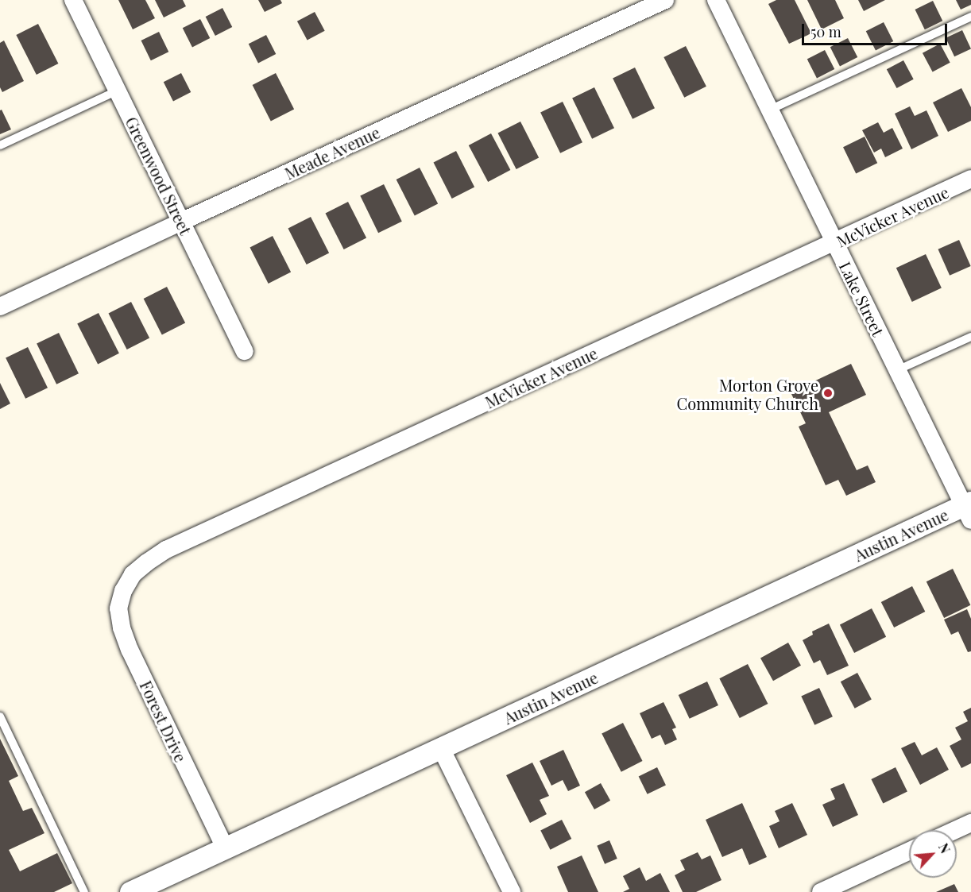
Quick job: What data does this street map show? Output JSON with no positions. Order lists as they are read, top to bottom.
{
  "streets": {
    "street": [
      "Meade Avenue",
      "Greenwood Street",
      "McVicker Avenue",
      "Lake Street",
      "Austin Avenue",
      "Forest Drive"
    ]
  },
  "crossings": [
    ["Meade Avenue", "Greenwood Street"],
    ["McVicker Avenue", "Lake Street"],
    ["McVicker Avenue", "Forest Drive"],
    ["Lake Street", "Austin Avenue"],
    ["Austin Avenue", "Forest Drive"]
  ],
  "places": ["Morton Grove Community Church"],
  "scale_bar": "50 m",
  "north": "top right"
}
